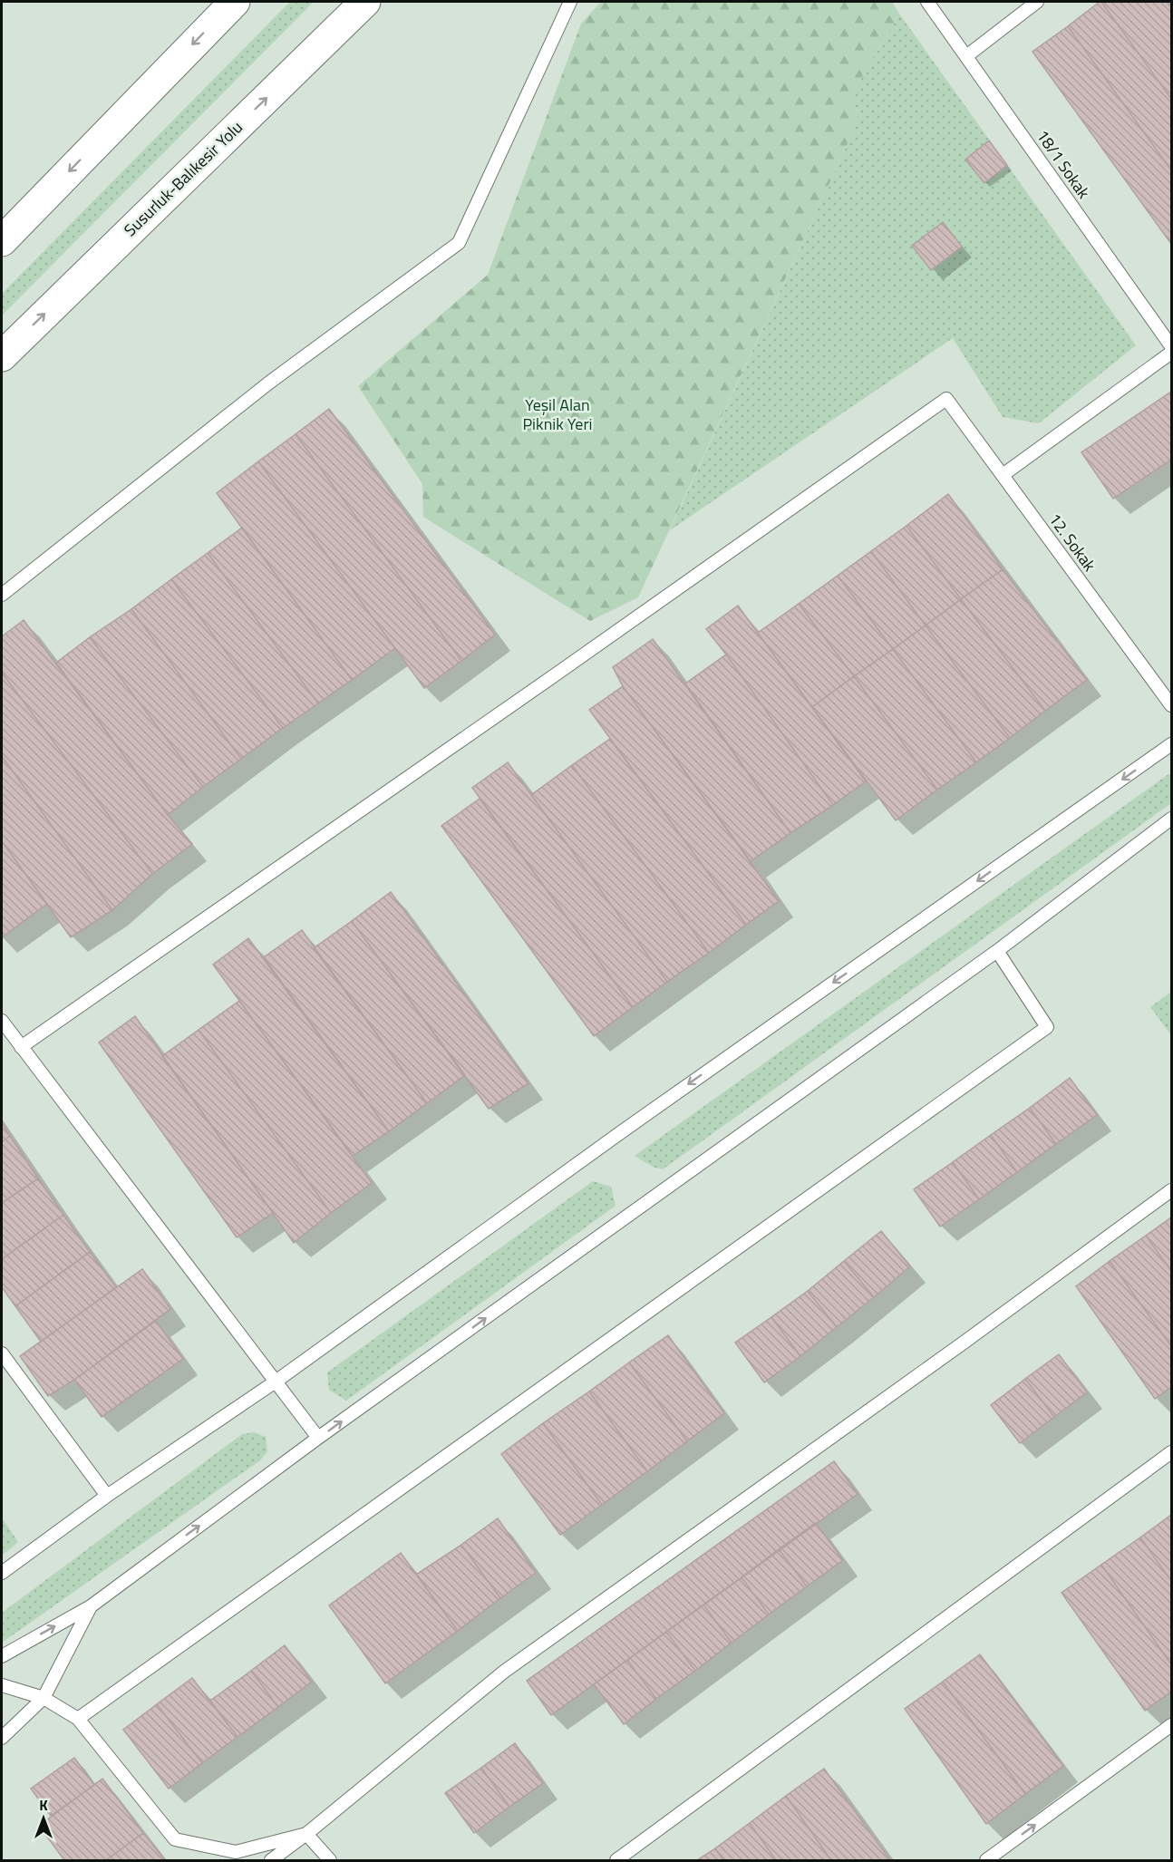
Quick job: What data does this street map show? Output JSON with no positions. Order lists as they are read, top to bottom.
{
  "streets": {
    "highway": ["Susurluk-Balıkesir Yolu"],
    "lane": ["18/1 Sokak", "12. Sokak"]
  },
  "parks": ["Yeşil Alan Piknik Yeri"],
  "north": "top"
}
